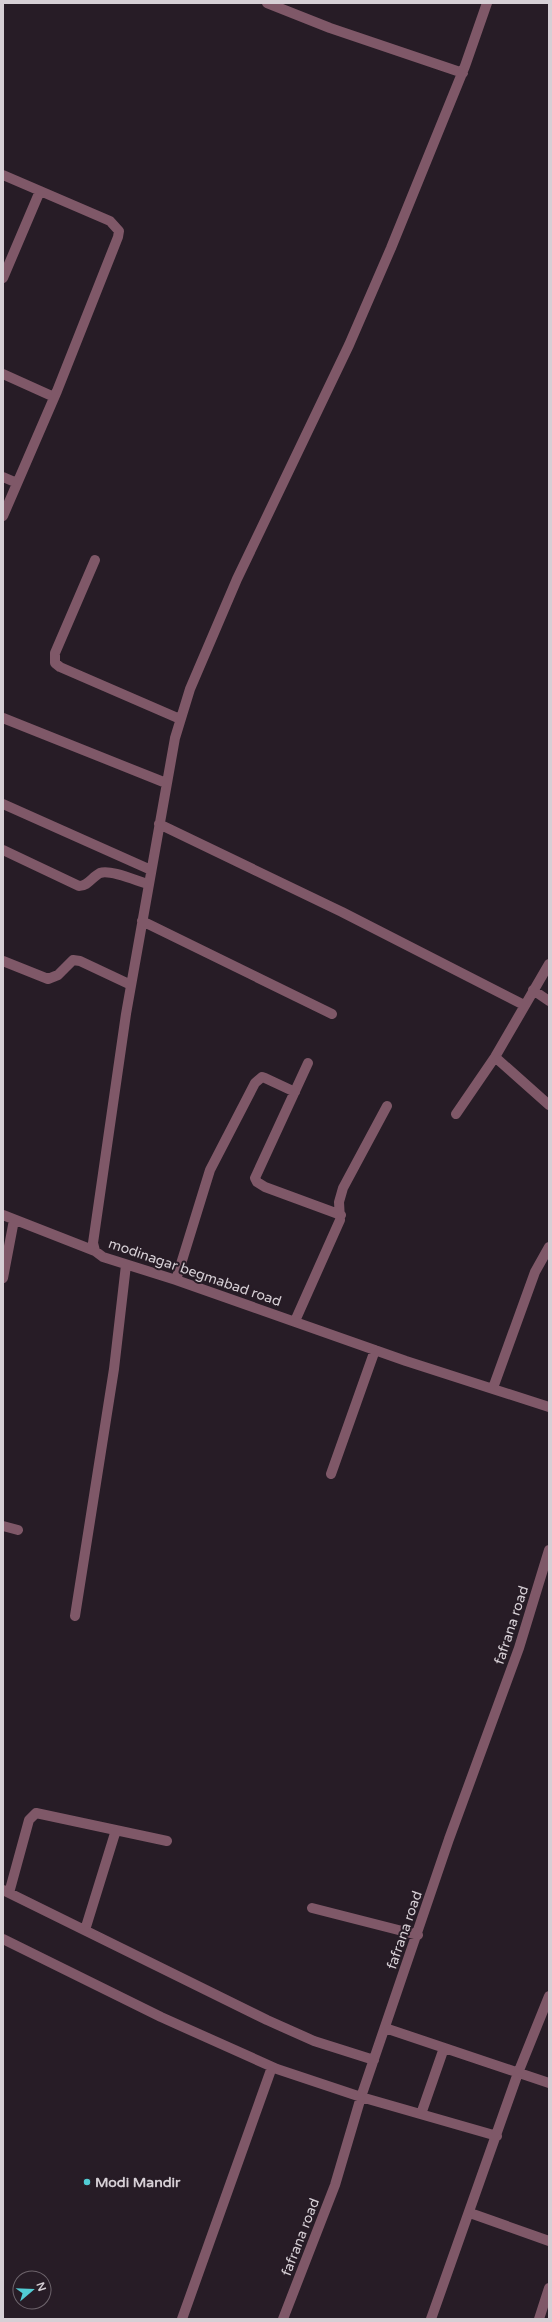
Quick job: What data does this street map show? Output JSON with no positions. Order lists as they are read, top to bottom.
{
  "streets": {
    "street": ["modinagar begmabad road", "fafrana road"]
  },
  "places": ["Modi Mandir"],
  "north": "right"
}
